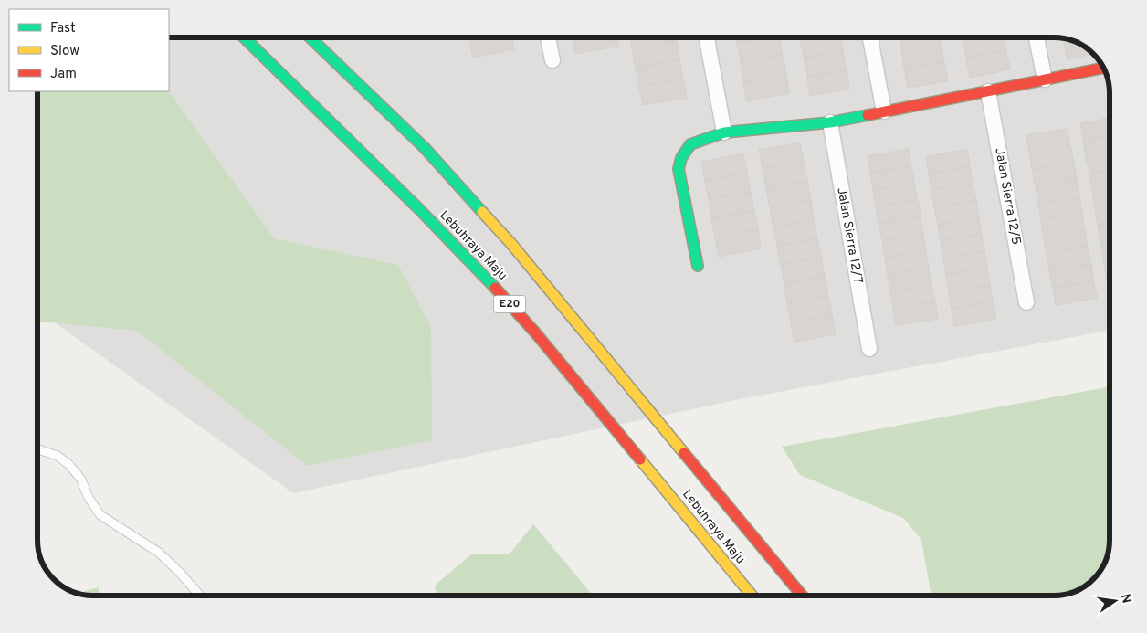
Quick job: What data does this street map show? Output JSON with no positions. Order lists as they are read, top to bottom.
{
  "streets": {
    "main road": ["Lebuhraya Maju", "E20"],
    "street": ["Jalan Sierra 12/5", "Jalan Sierra 12/7"]
  },
  "legend": ["Fast", "Slow", "Jam"],
  "north": "right"
}
